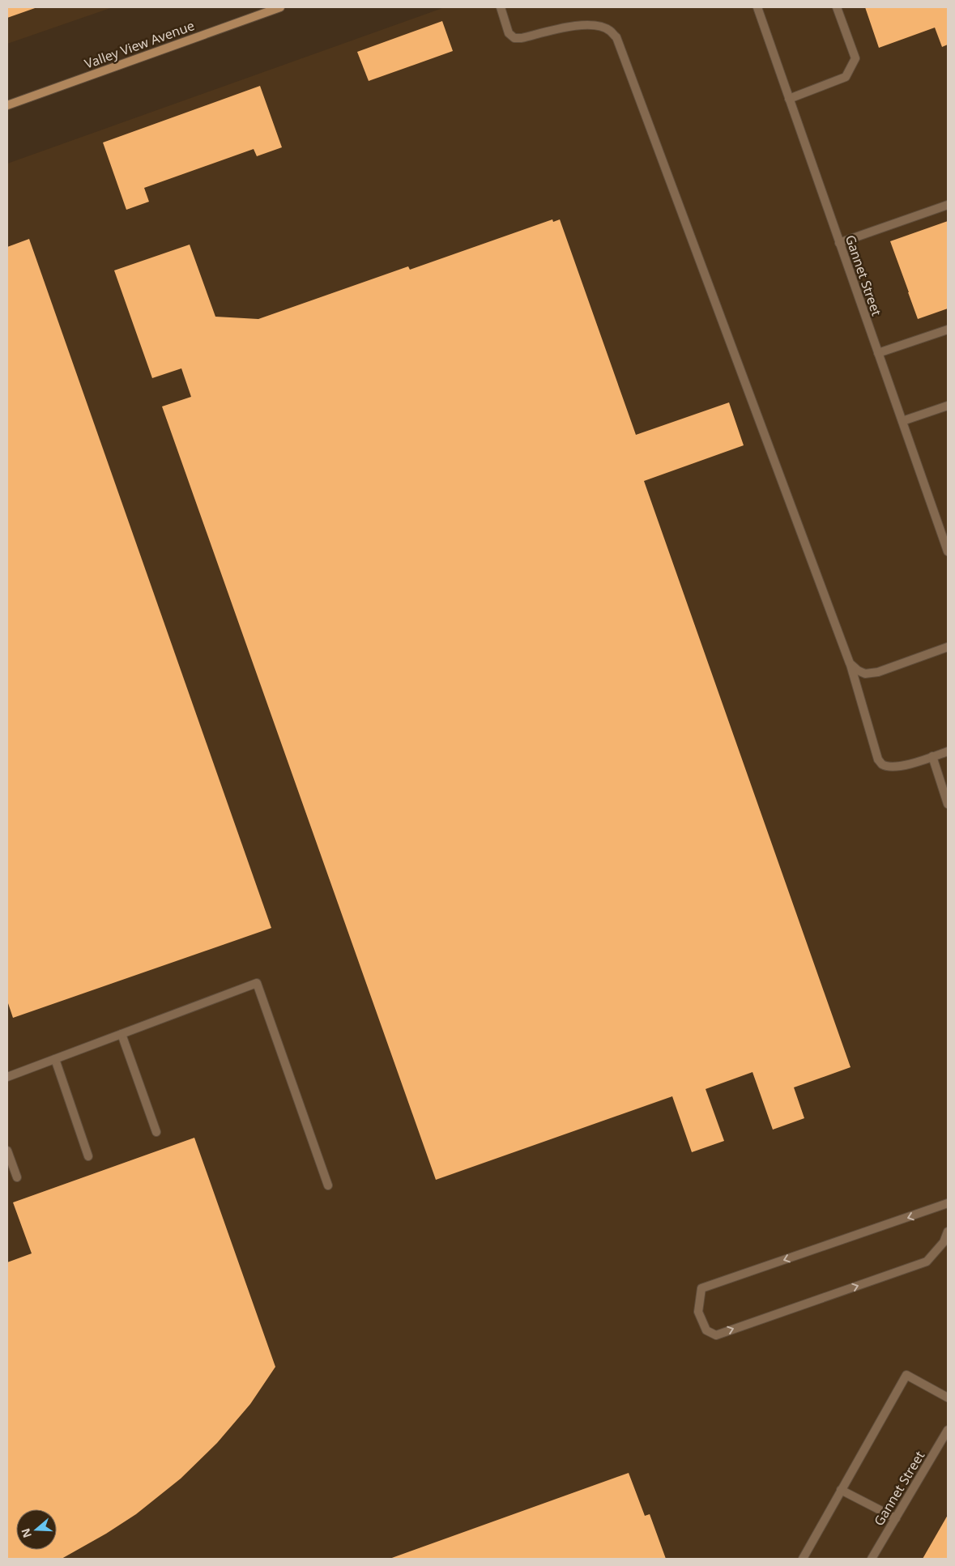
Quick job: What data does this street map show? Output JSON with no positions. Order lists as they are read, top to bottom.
{
  "streets": {
    "main road": ["Valley View Avenue"],
    "street": ["Gannet Street"]
  },
  "north": "left"
}
